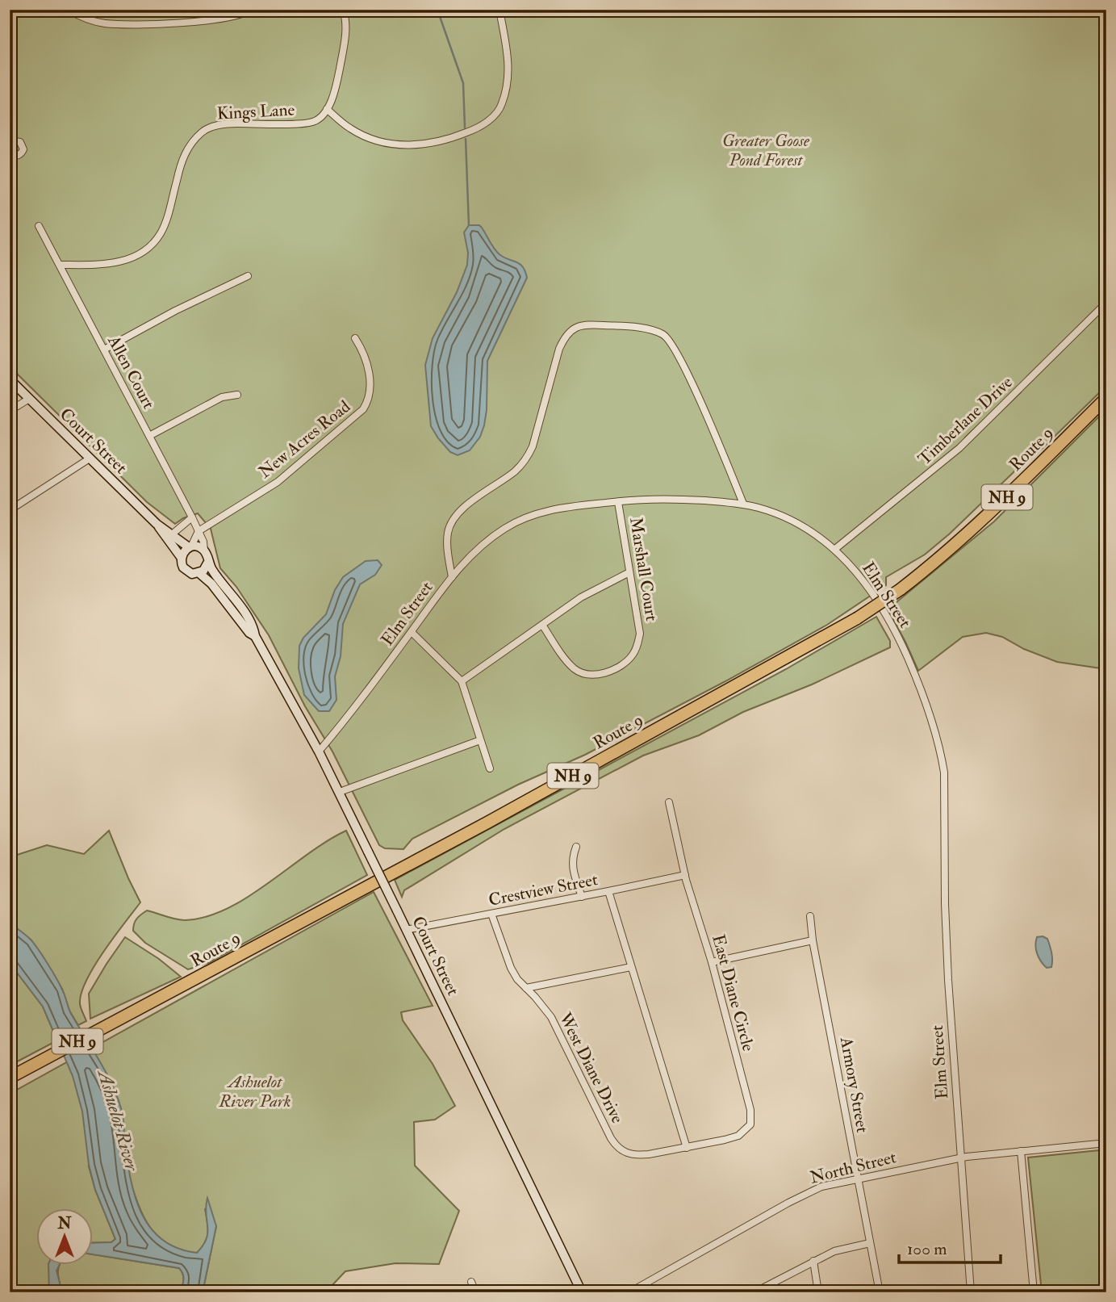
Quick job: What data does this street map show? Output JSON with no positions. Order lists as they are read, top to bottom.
{
  "streets": {
    "highway": ["Route 9", "NH 9"],
    "main road": ["Court Street"],
    "street": [
      "Kings Lane",
      "Allen Court",
      "Timberlane Drive",
      "New Acres Road",
      "Marshall Court",
      "Elm Street",
      "Crestview Street",
      "East Diane Circle",
      "West Diane Drive",
      "Armory Street",
      "North Street"
    ]
  },
  "crossings": [
    ["Kings Lane", "Allen Court"],
    ["Allen Court", "New Acres Road"],
    ["Allen Court", "Court Street"],
    ["Timberlane Drive", "Elm Street"],
    ["Court Street", "Elm Street"],
    ["Court Street", "Crestview Street"],
    ["Route 9", "NH 9"],
    ["Marshall Court", "Elm Street"],
    ["Elm Street", "North Street"],
    ["Crestview Street", "East Diane Circle"],
    ["Crestview Street", "West Diane Drive"],
    ["East Diane Circle", "West Diane Drive"],
    ["Armory Street", "North Street"]
  ],
  "water": ["Ashuelot River"],
  "parks": ["Greater Goose Pond Forest", "Ashuelot River Park"],
  "scale_bar": "100 m",
  "north": "top"
}
